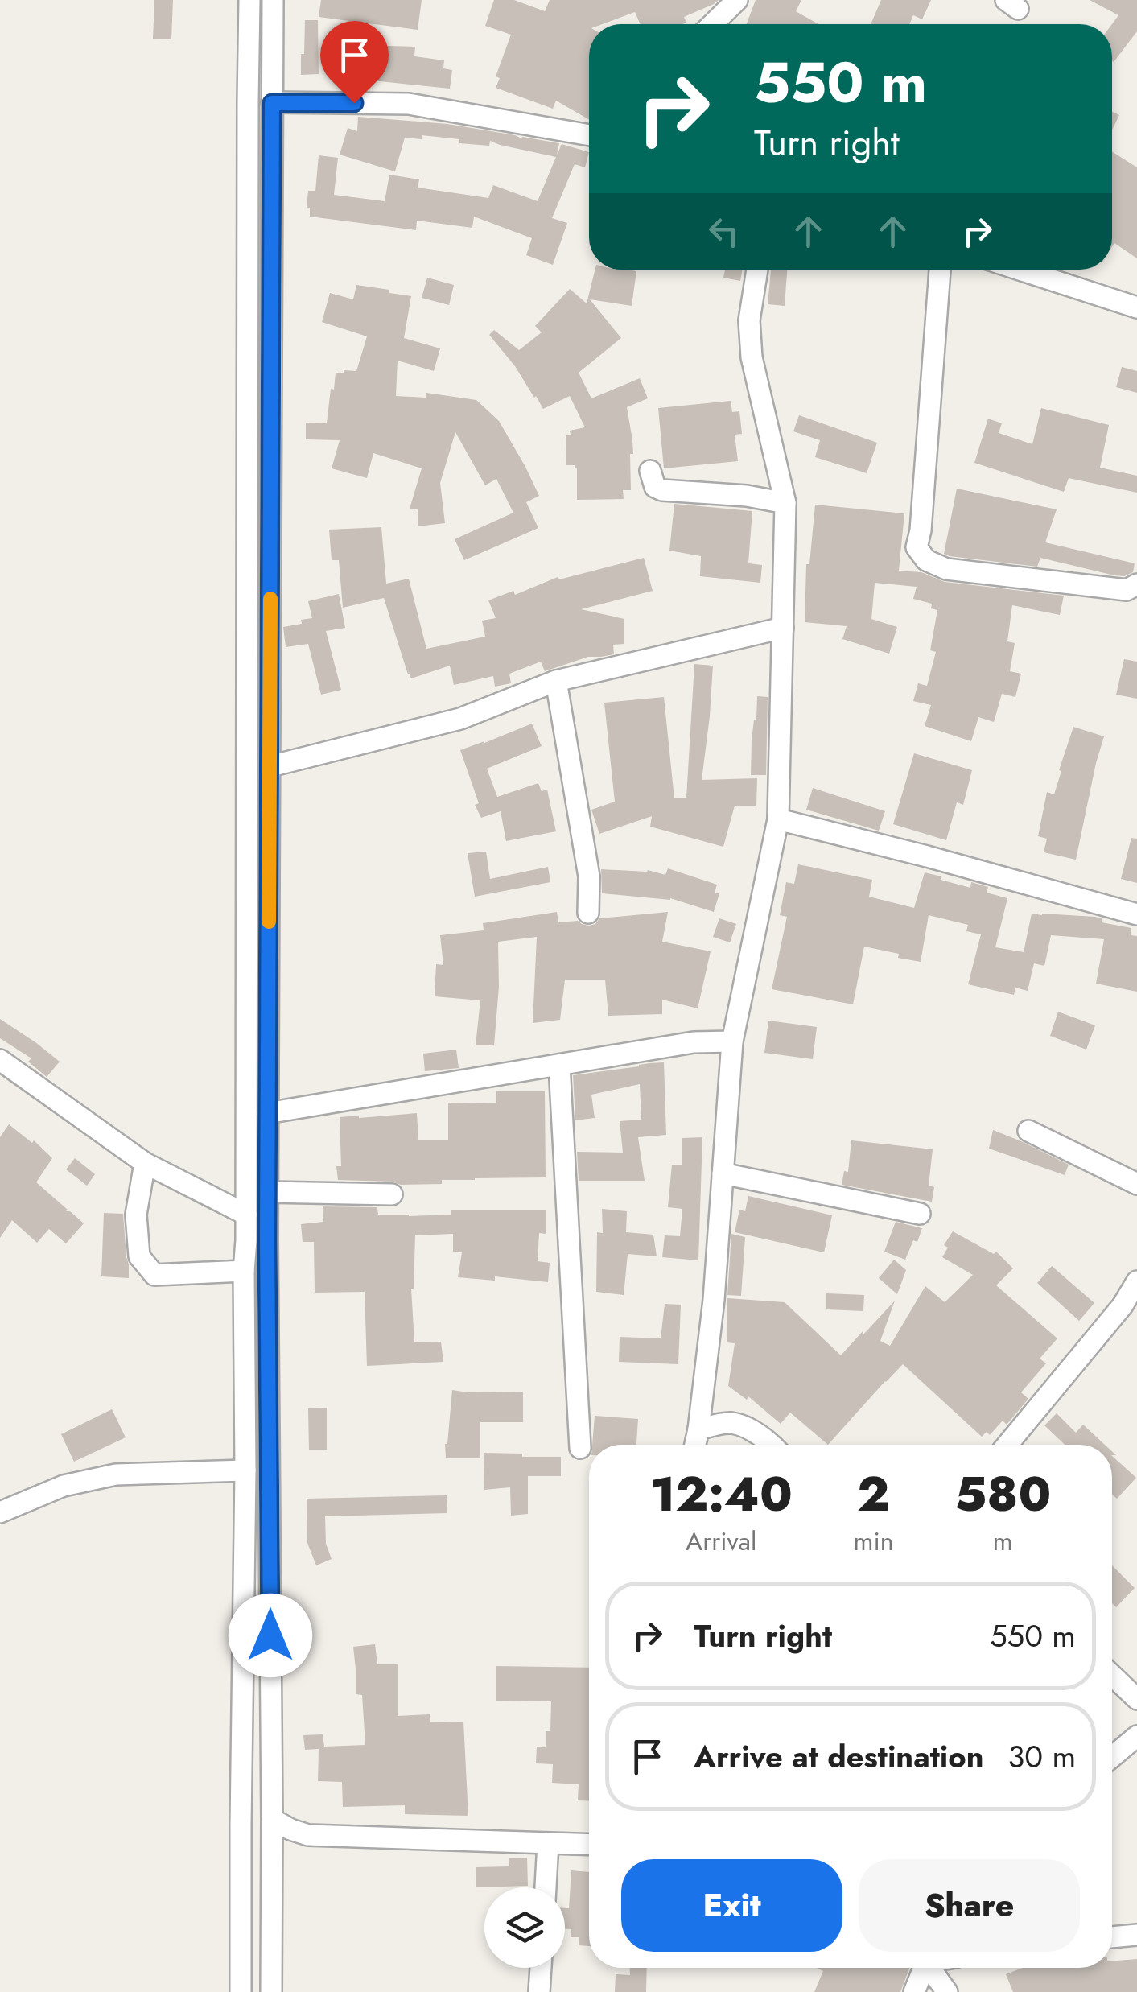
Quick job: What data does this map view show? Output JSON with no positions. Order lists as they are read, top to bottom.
{
  "page": {
    "turn": ["550 m", "Turn right"],
    "eta": [
      "12:40",
      "Arrival",
      "2",
      "min",
      "580",
      "m"
    ],
    "list": [
      {
        "name": "Turn right",
        "value": "550 m"
      },
      {
        "name": "Arrive at destination",
        "value": "30 m"
      }
    ],
    "buttons": ["Exit", "Share"]
  }
}
